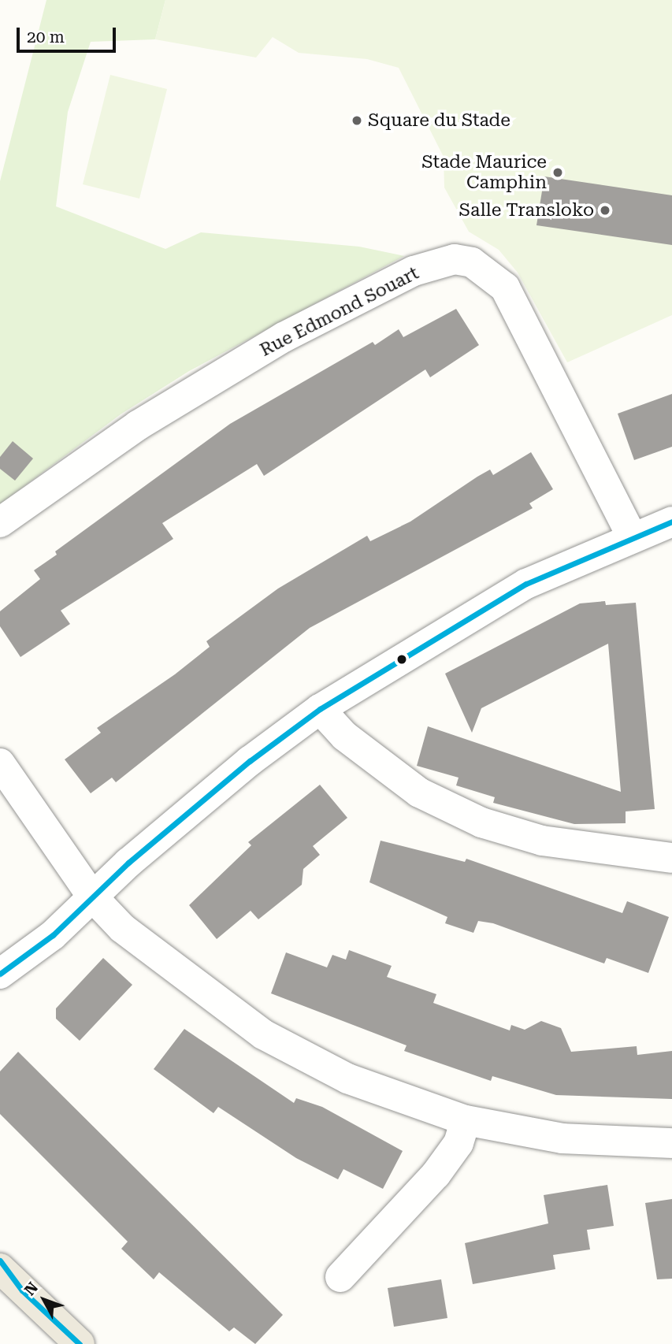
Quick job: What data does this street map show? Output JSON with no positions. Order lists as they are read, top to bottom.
{
  "streets": {
    "street": ["Rue Edmond Souart"]
  },
  "places": ["Square du Stade", "Stade Maurice Camphin", "Salle Transloko"],
  "scale_bar": "20 m",
  "north": "top left"
}
